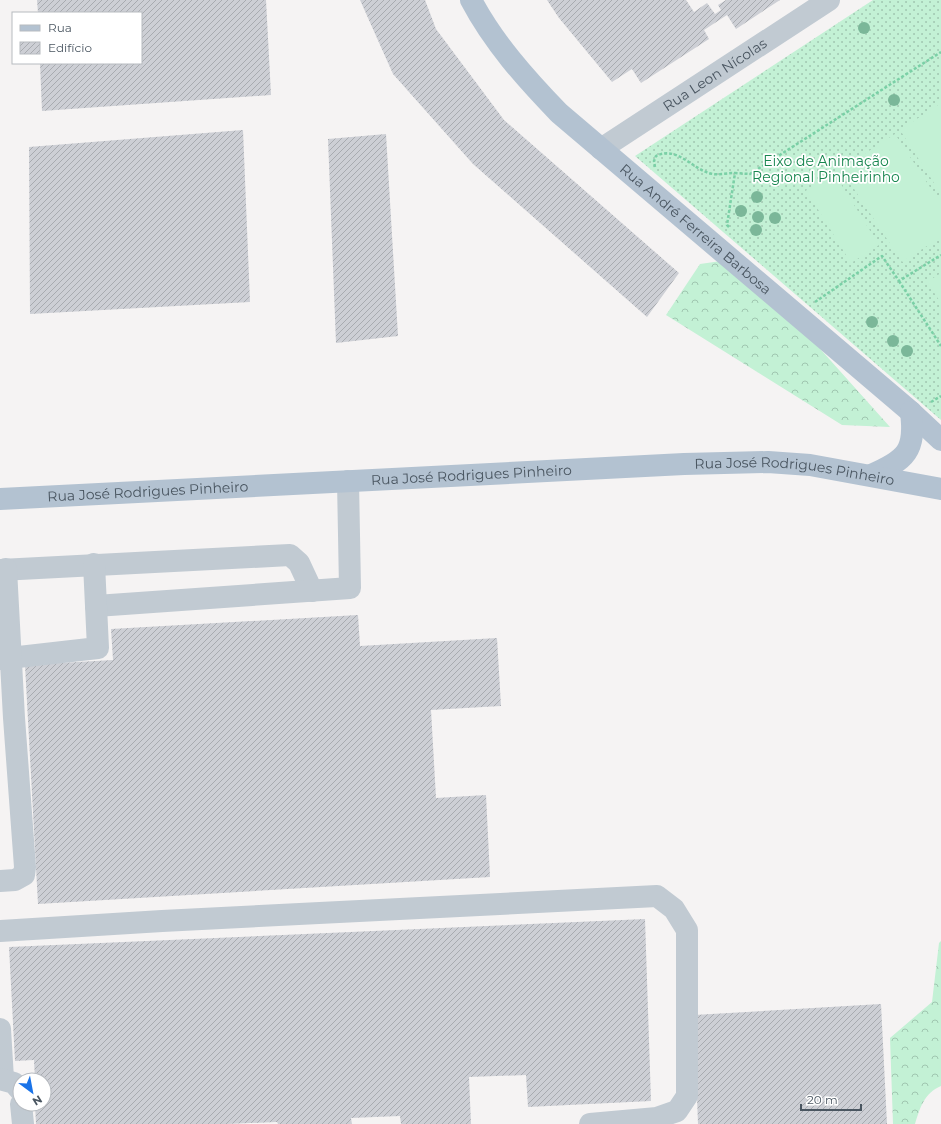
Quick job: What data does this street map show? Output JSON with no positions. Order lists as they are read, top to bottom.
{
  "streets": {
    "main road": ["Rua André Ferreira Barbosa", "Rua José Rodrigues Pinheiro"],
    "street": ["Rua Leon Nícolas"]
  },
  "crossings": [
    ["Rua Leon Nícolas", "Rua André Ferreira Barbosa"]
  ],
  "parks": ["Eixo de Animação Regional Pinheirinho"],
  "legend": ["Rua", "Edifício"],
  "scale_bar": "20 m",
  "north": "bottom right"
}
